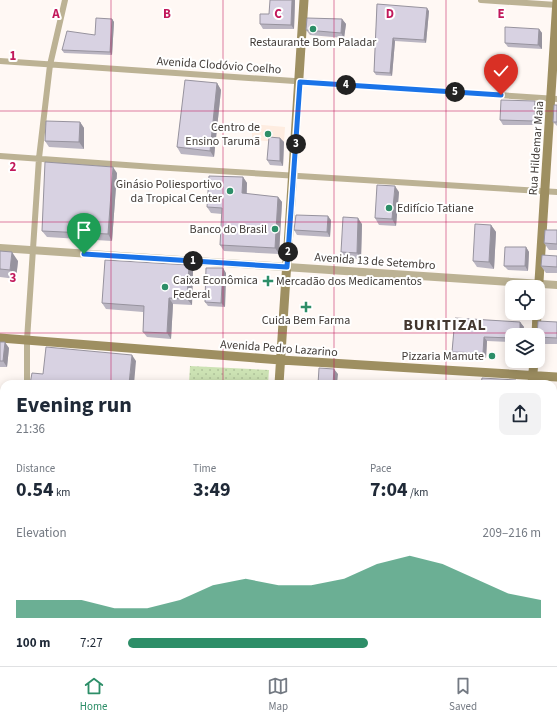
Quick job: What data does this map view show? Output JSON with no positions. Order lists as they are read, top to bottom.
{
  "streets": {
    "main road": ["Rua Hildemar Maia", "Avenida Pedro Lazarino"],
    "street": ["Avenida Clodóvio Coelho", "Avenida 13 de Setembro"]
  },
  "crossings": [
    ["Avenida Clodóvio Coelho", "Rua Hildemar Maia"]
  ],
  "districts": ["BURITIZAL"],
  "places": {
    "other": [
      "Restaurante Bom Paladar",
      "Centro de Ensino Tarumã",
      "Ginásio Poliesportivo da Tropical Center",
      "Edifício Tatiane",
      "Banco do Brasil",
      "Caixa Econômica Federal",
      "Pizzaria Mamute"
    ],
    "health": ["Mercadão dos Medicamentos", "Cuida Bem Farma"]
  },
  "page": {
    "pins": [
      "4",
      "5",
      "3",
      "2",
      "1"
    ],
    "heading": ["Evening run", "21:36"],
    "stats": [
      ["Distance", "0.54 km"],
      ["Time", "3:49"],
      ["Pace", "7:04 /km"]
    ],
    "chart": ["Elevation", "209–216 m"],
    "list": [
      {
        "name": "100 m",
        "note": "7:27"
      }
    ],
    "tabs": ["Home", "Map", "Saved"]
  },
  "grid": {
    "columns": [
      "A",
      "B",
      "C",
      "D",
      "E"
    ],
    "rows": ["1", "2", "3"]
  }
}
